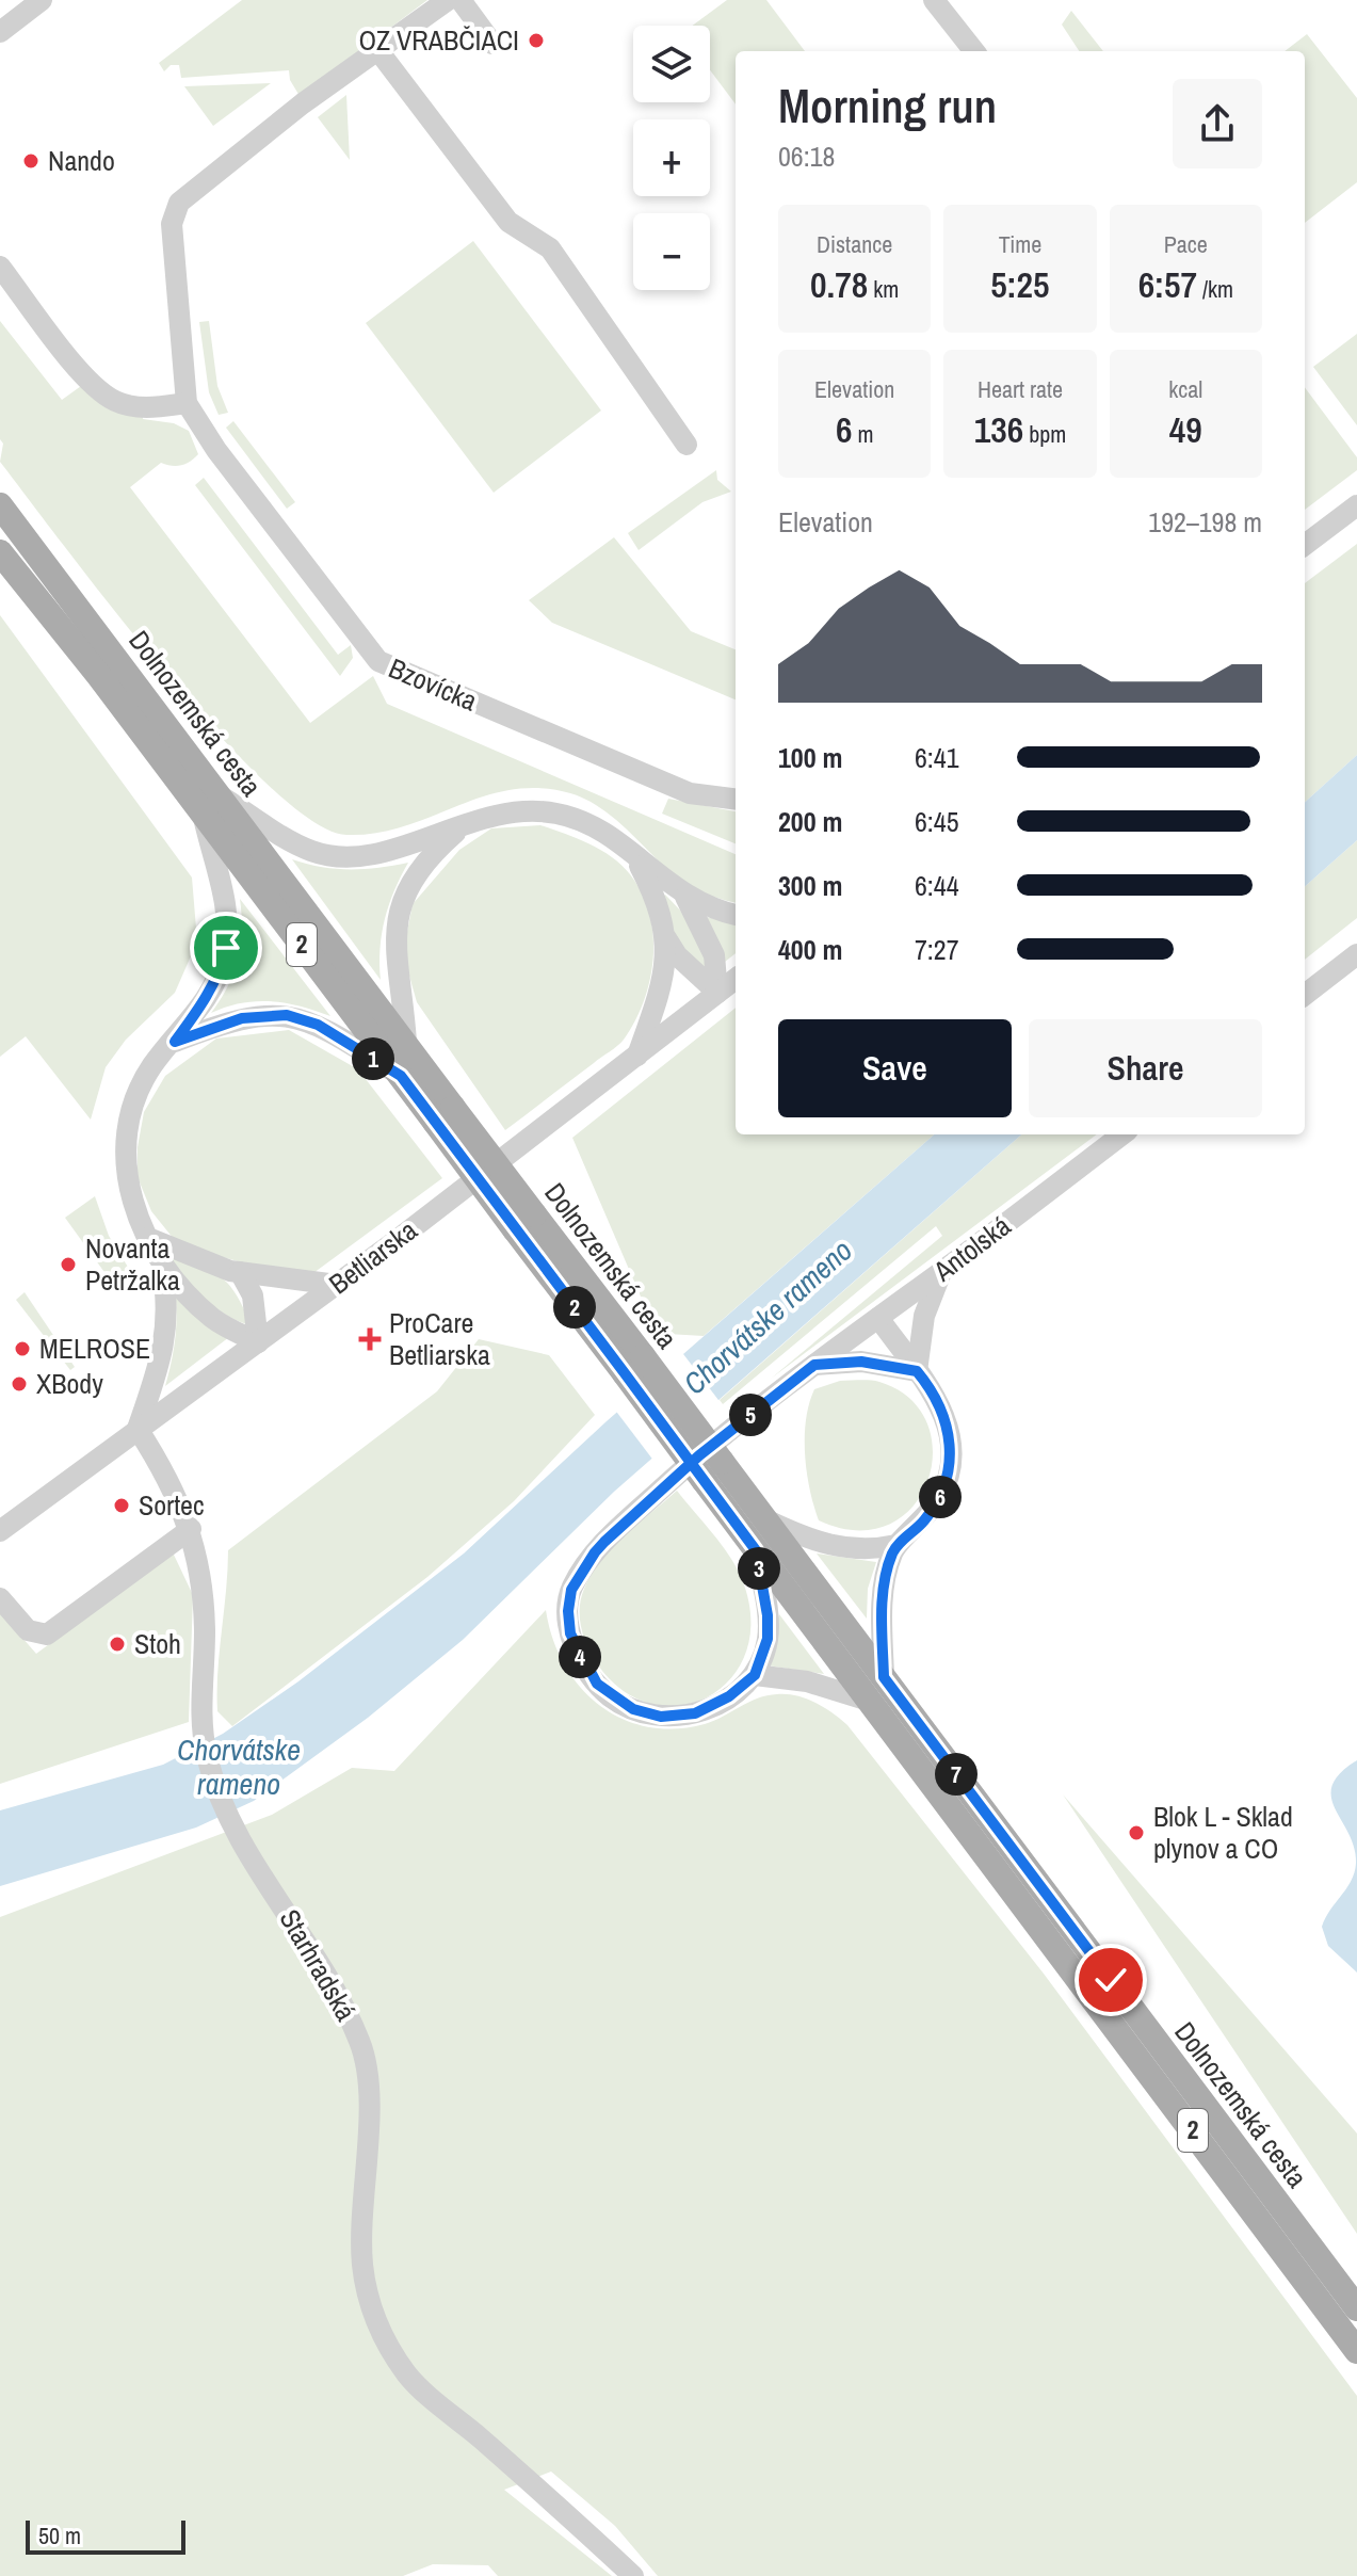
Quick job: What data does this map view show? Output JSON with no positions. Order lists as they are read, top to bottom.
{
  "streets": {
    "main road": ["Dolnozemská cesta", "2"],
    "street": [
      "Bzovícka",
      "Antolská",
      "Betliarska",
      "Starhradská"
    ]
  },
  "crossings": [
    ["Betliarska", "Starhradská"]
  ],
  "water": ["Chorvátske rameno"],
  "places": {
    "other": [
      "OZ VRABČIACI",
      "Nando",
      "Novanta Petržalka",
      "MELROSE",
      "XBody",
      "Sortec",
      "Stoh",
      "Blok L - Sklad plynov a CO"
    ],
    "health": ["ProCare Betliarska"]
  },
  "scale_bar": "50 m",
  "page": {
    "map_buttons": ["+", "−"],
    "heading": ["Morning run", "06:18"],
    "stats": [
      ["Distance", "0.78 km"],
      ["Time", "5:25"],
      ["Pace", "6:57 /km"],
      ["Elevation", "6 m"],
      ["Heart rate", "136 bpm"],
      ["kcal", "49"]
    ],
    "chart": ["Elevation", "192–198 m"],
    "list": [
      {
        "name": "100 m",
        "note": "6:41"
      },
      {
        "name": "200 m",
        "note": "6:45"
      },
      {
        "name": "300 m",
        "note": "6:44"
      },
      {
        "name": "400 m",
        "note": "7:27"
      }
    ],
    "buttons": ["Save", "Share"],
    "pins": [
      "1",
      "2",
      "5",
      "6",
      "3",
      "4",
      "7"
    ],
    "scale": "50 m"
  }
}
